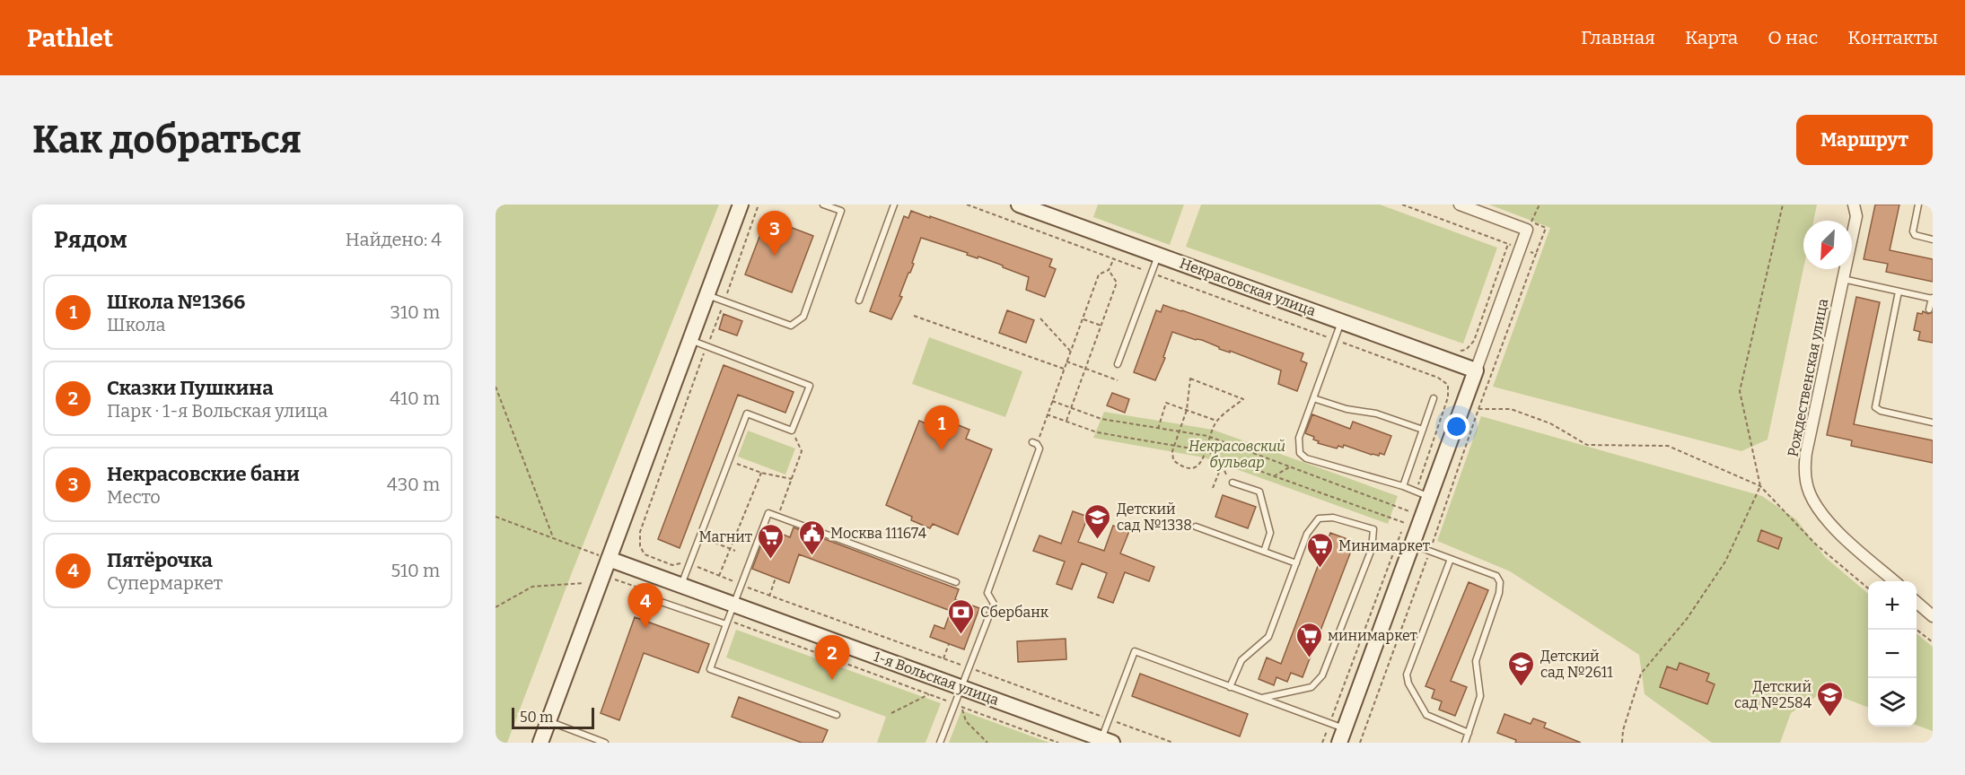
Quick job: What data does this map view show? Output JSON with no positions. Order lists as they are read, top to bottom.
{
  "streets": {
    "street": ["Некрасовская улица", "Рождественская улица", "1-я Вольская улица"]
  },
  "parks": ["Некрасовский бульвар"],
  "places": {
    "school or university": ["Детский сад №1338", "Детский сад №2611", "Детский сад №2584"],
    "public building": ["Москва 111674"],
    "supermarket": ["Магнит", "Минимаркет", "минимаркет"],
    "bank": ["Сбербанк"]
  },
  "scale_bar": "50 m",
  "north": "bottom left",
  "page": {
    "header": "Pathlet",
    "nav": [
      "Главная",
      "Карта",
      "О нас",
      "Контакты"
    ],
    "buttons": "Маршрут",
    "title": "Как добраться",
    "heading": ["Рядом", "Найдено: 4"],
    "pins": [
      "3",
      "1",
      "4",
      "2"
    ],
    "list": [
      {
        "mark": "1",
        "name": "Школа №1366",
        "note": "Школа",
        "value": "310 m"
      },
      {
        "mark": "2",
        "name": "Сказки Пушкина",
        "note": "Парк · 1-я Вольская улица",
        "value": "410 m"
      },
      {
        "mark": "3",
        "name": "Некрасовские бани",
        "note": "Место",
        "value": "430 m"
      },
      {
        "mark": "4",
        "name": "Пятёрочка",
        "note": "Супермаркет",
        "value": "510 m"
      }
    ],
    "map_buttons": ["+", "−"],
    "scale": "50 m"
  }
}
